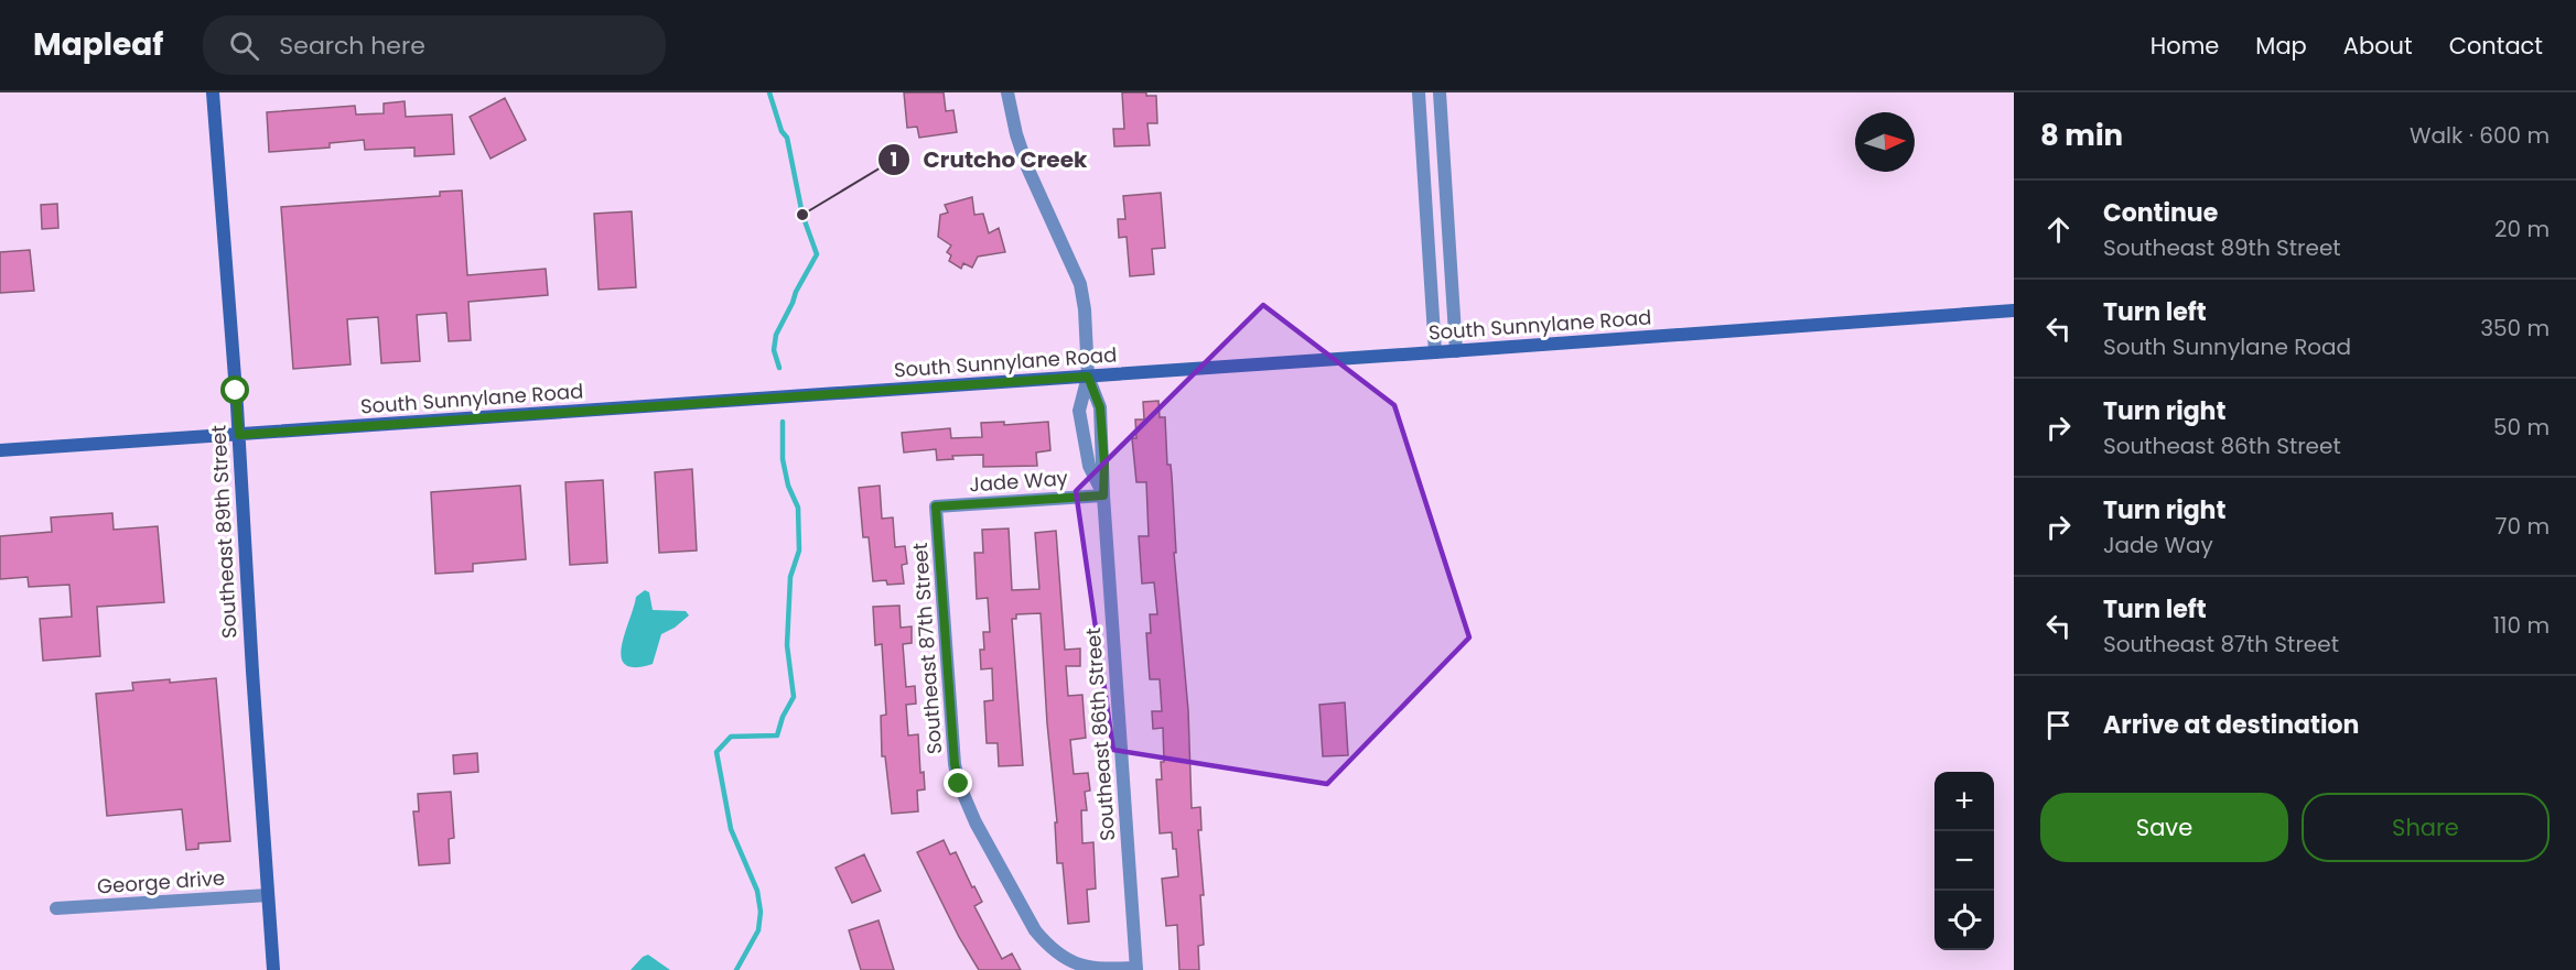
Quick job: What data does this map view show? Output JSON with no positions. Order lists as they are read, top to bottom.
{
  "streets": {
    "main road": ["South Sunnylane Road", "Southeast 89th Street"],
    "street": [
      "Jade Way",
      "Southeast 87th Street",
      "Southeast 86th Street",
      "George drive"
    ]
  },
  "crossings": [
    ["South Sunnylane Road", "Southeast 89th Street"],
    ["South Sunnylane Road", "Southeast 86th Street"],
    ["Jade Way", "Southeast 87th Street"],
    ["Jade Way", "Southeast 86th Street"],
    ["Southeast 89th Street", "George drive"],
    ["Southeast 87th Street", "Southeast 86th Street"]
  ],
  "places": ["Crutcho Creek"],
  "north": "right",
  "page": {
    "header": "Mapleaf",
    "search": "Search here",
    "nav": [
      "Home",
      "Map",
      "About",
      "Contact"
    ],
    "heading": ["8 min", "Walk · 600 m"],
    "list": [
      ["Continue", "Southeast 89th Street", "20 m"],
      ["Turn left", "South Sunnylane Road", "350 m"],
      ["Turn right", "Southeast 86th Street", "50 m"],
      ["Turn right", "Jade Way", "70 m"],
      ["Turn left", "Southeast 87th Street", "110 m"],
      "Arrive at destination"
    ],
    "map_buttons": ["+", "−"],
    "buttons": ["Save", "Share"]
  }
}
